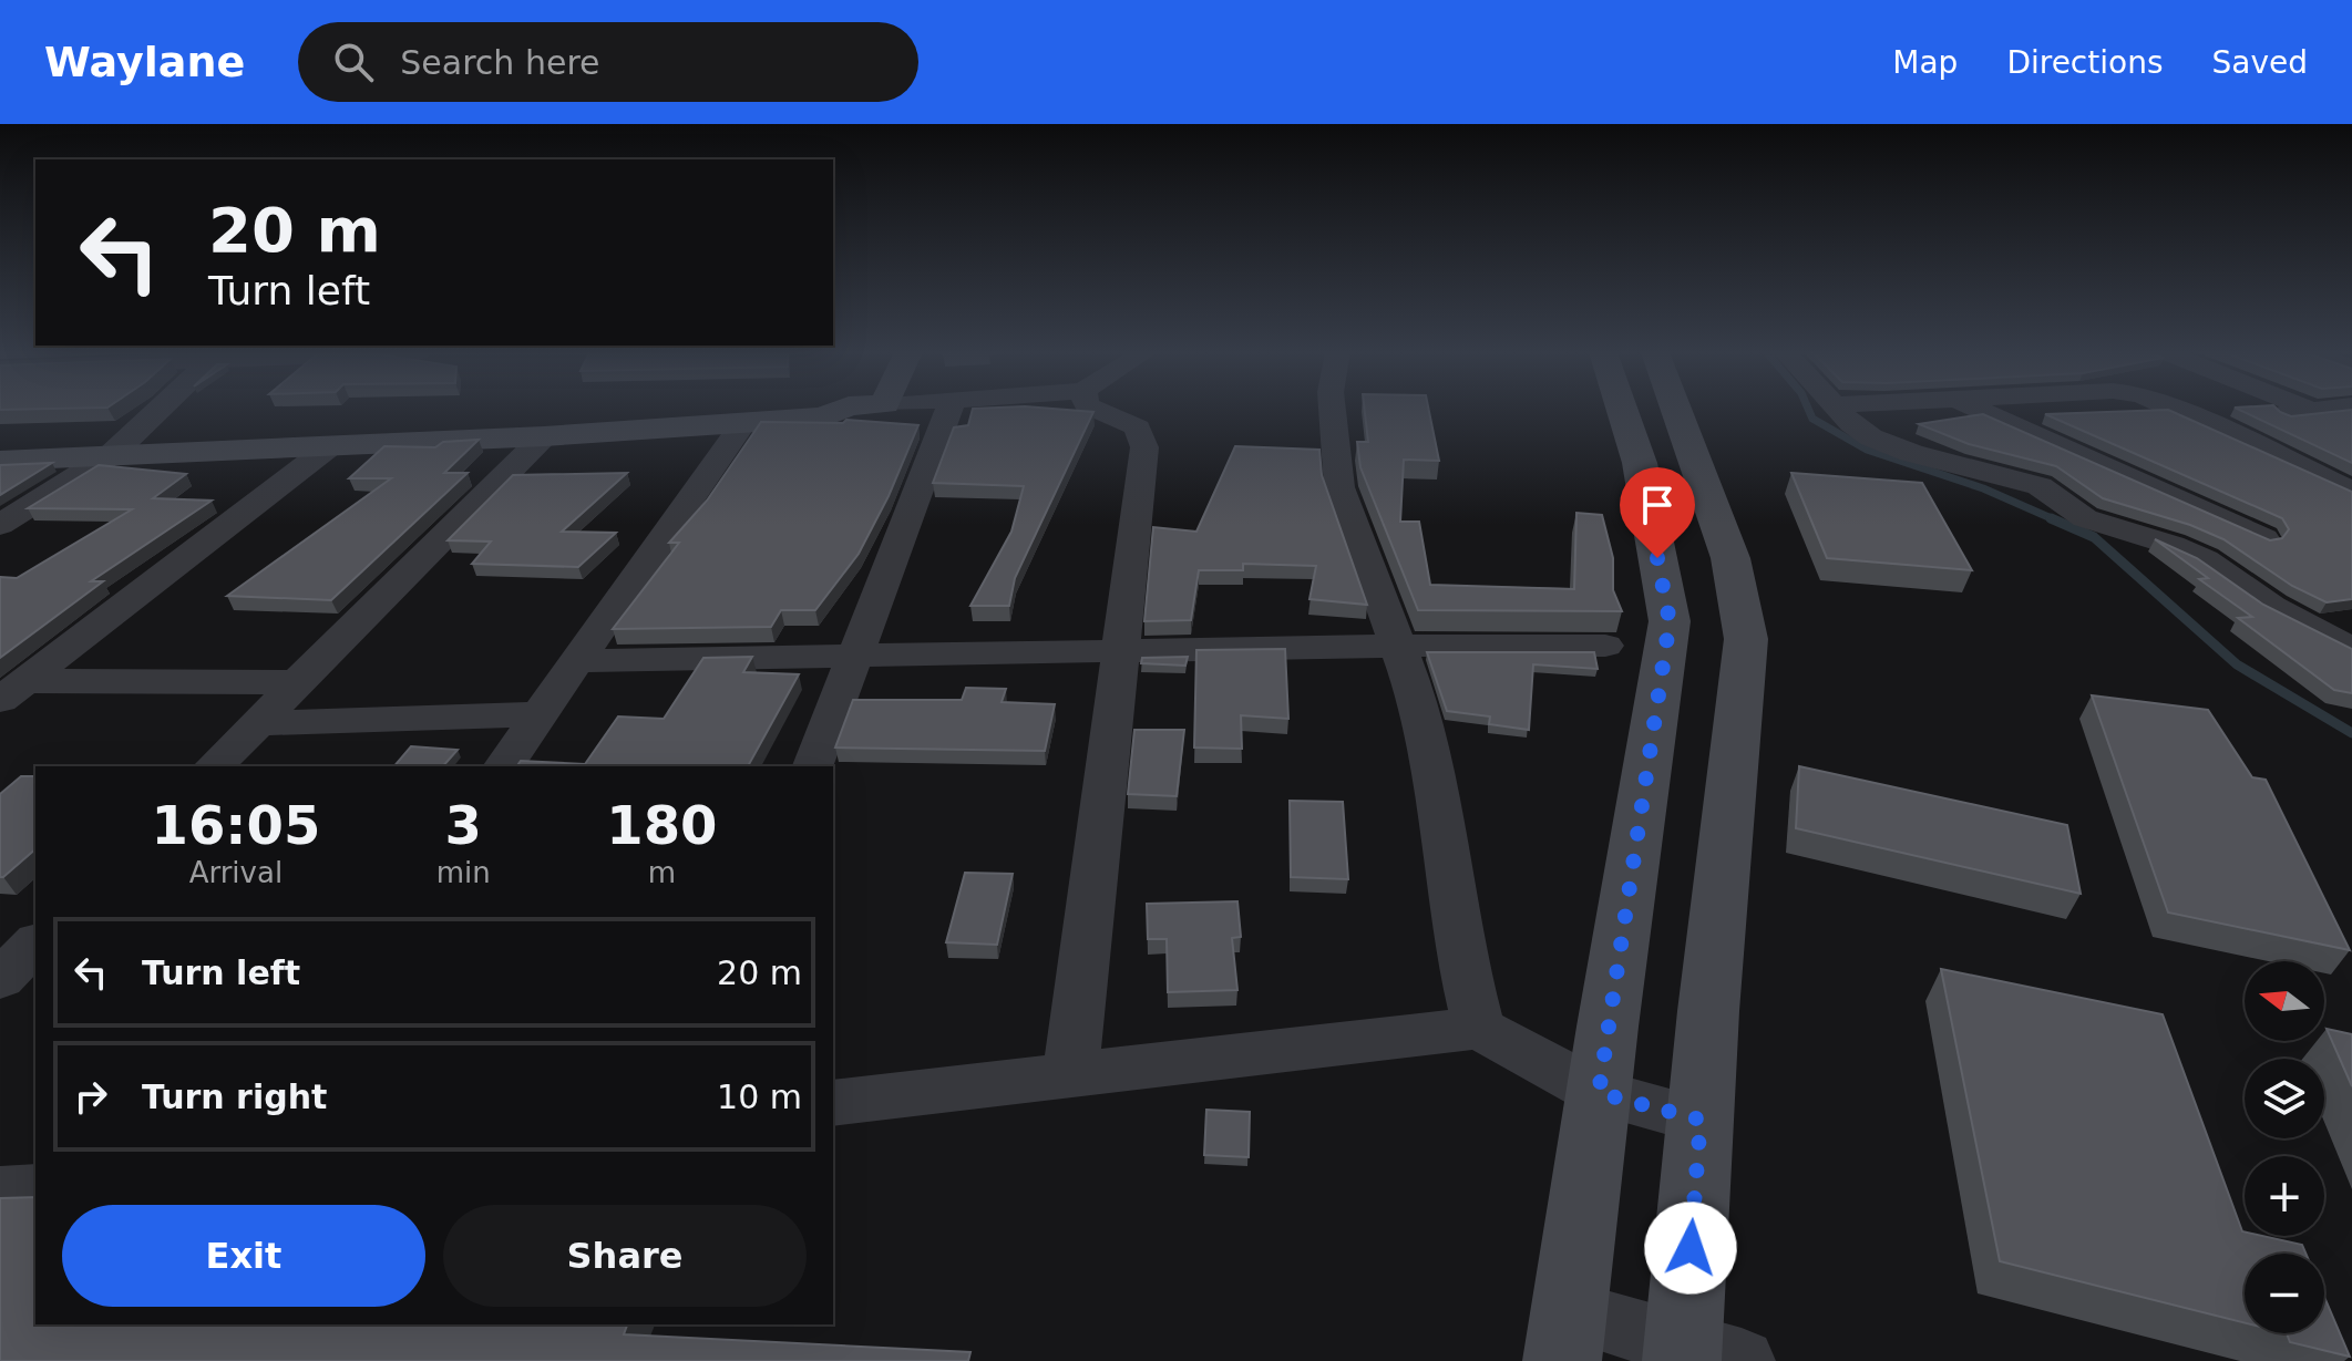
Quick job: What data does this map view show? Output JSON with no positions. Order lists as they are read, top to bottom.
{
  "north": "left",
  "page": {
    "header": "Waylane",
    "search": "Search here",
    "nav": ["Map", "Directions", "Saved"],
    "turn": ["20 m", "Turn left"],
    "eta": [
      "16:05",
      "Arrival",
      "3",
      "min",
      "180",
      "m"
    ],
    "list": [
      {
        "name": "Turn left",
        "value": "20 m"
      },
      {
        "name": "Turn right",
        "value": "10 m"
      }
    ],
    "map_buttons": ["+", "−"],
    "buttons": ["Exit", "Share"]
  }
}
